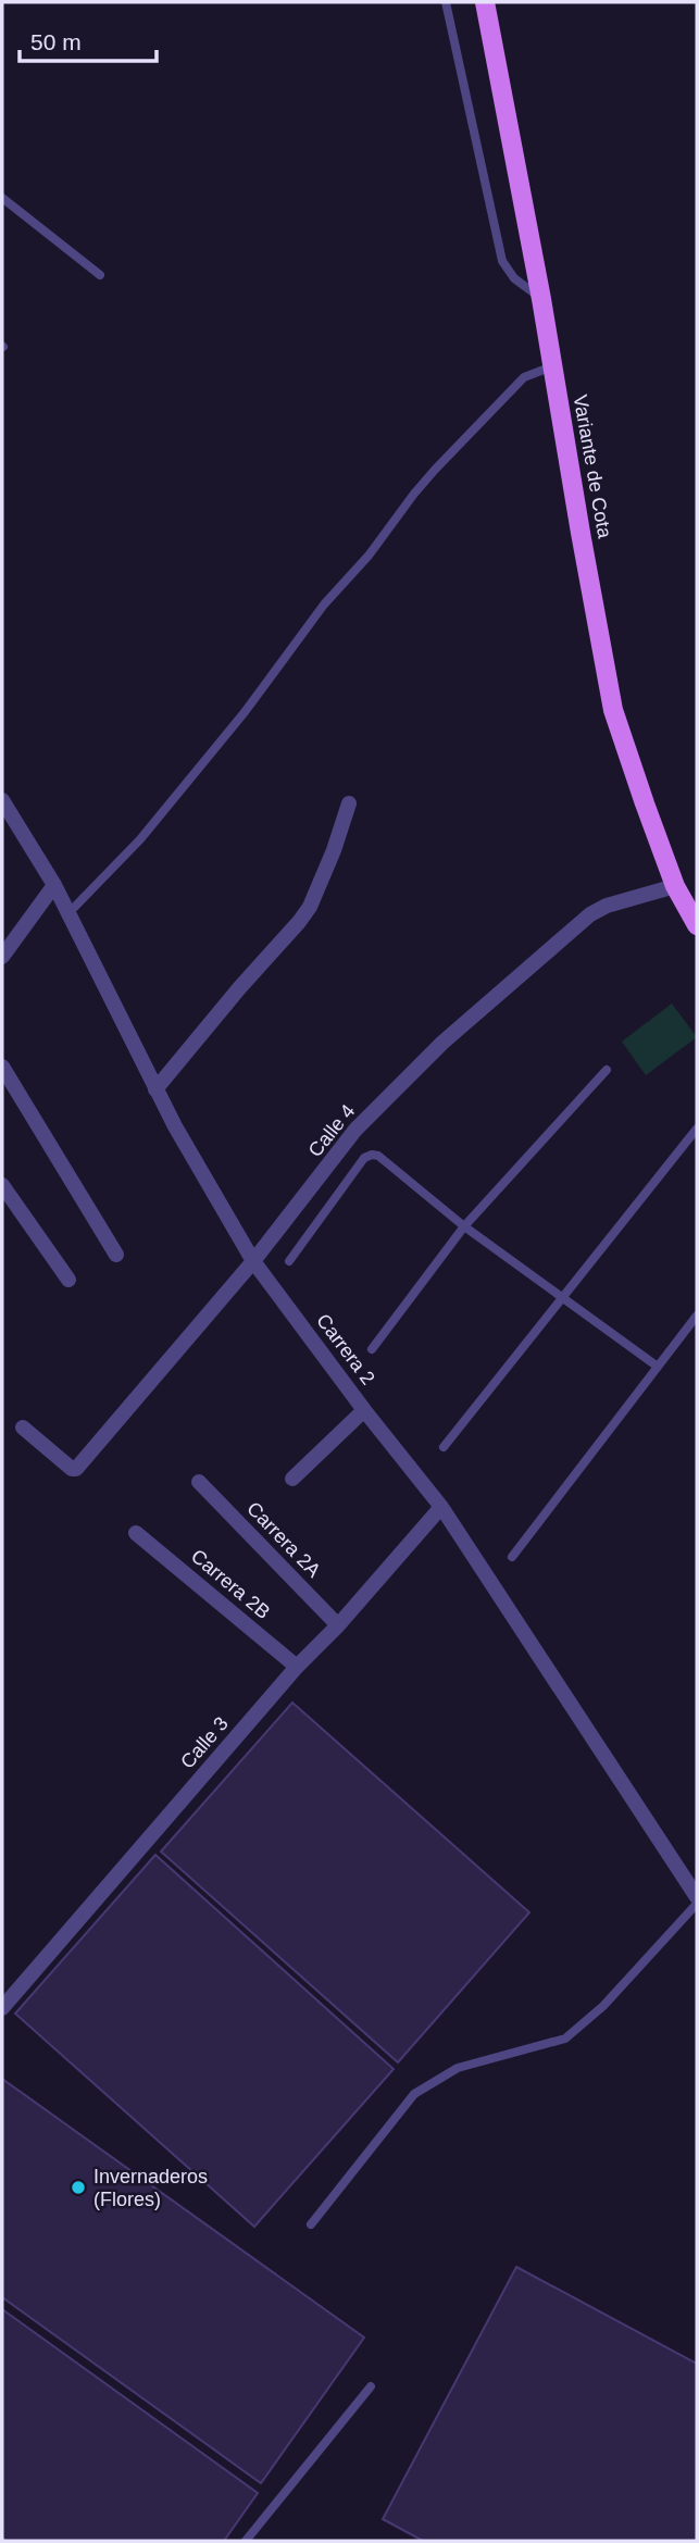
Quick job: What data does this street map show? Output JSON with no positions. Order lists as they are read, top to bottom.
{
  "streets": {
    "main road": ["Variante de Cota"],
    "street": [
      "Calle 4",
      "Carrera 2",
      "Carrera 2A",
      "Carrera 2B",
      "Calle 3"
    ]
  },
  "crossings": [
    ["Variante de Cota", "Calle 4"],
    ["Calle 4", "Carrera 2"],
    ["Carrera 2", "Calle 3"],
    ["Carrera 2A", "Calle 3"],
    ["Carrera 2B", "Calle 3"]
  ],
  "places": ["Invernaderos (Flores)"],
  "scale_bar": "50 m"
}
